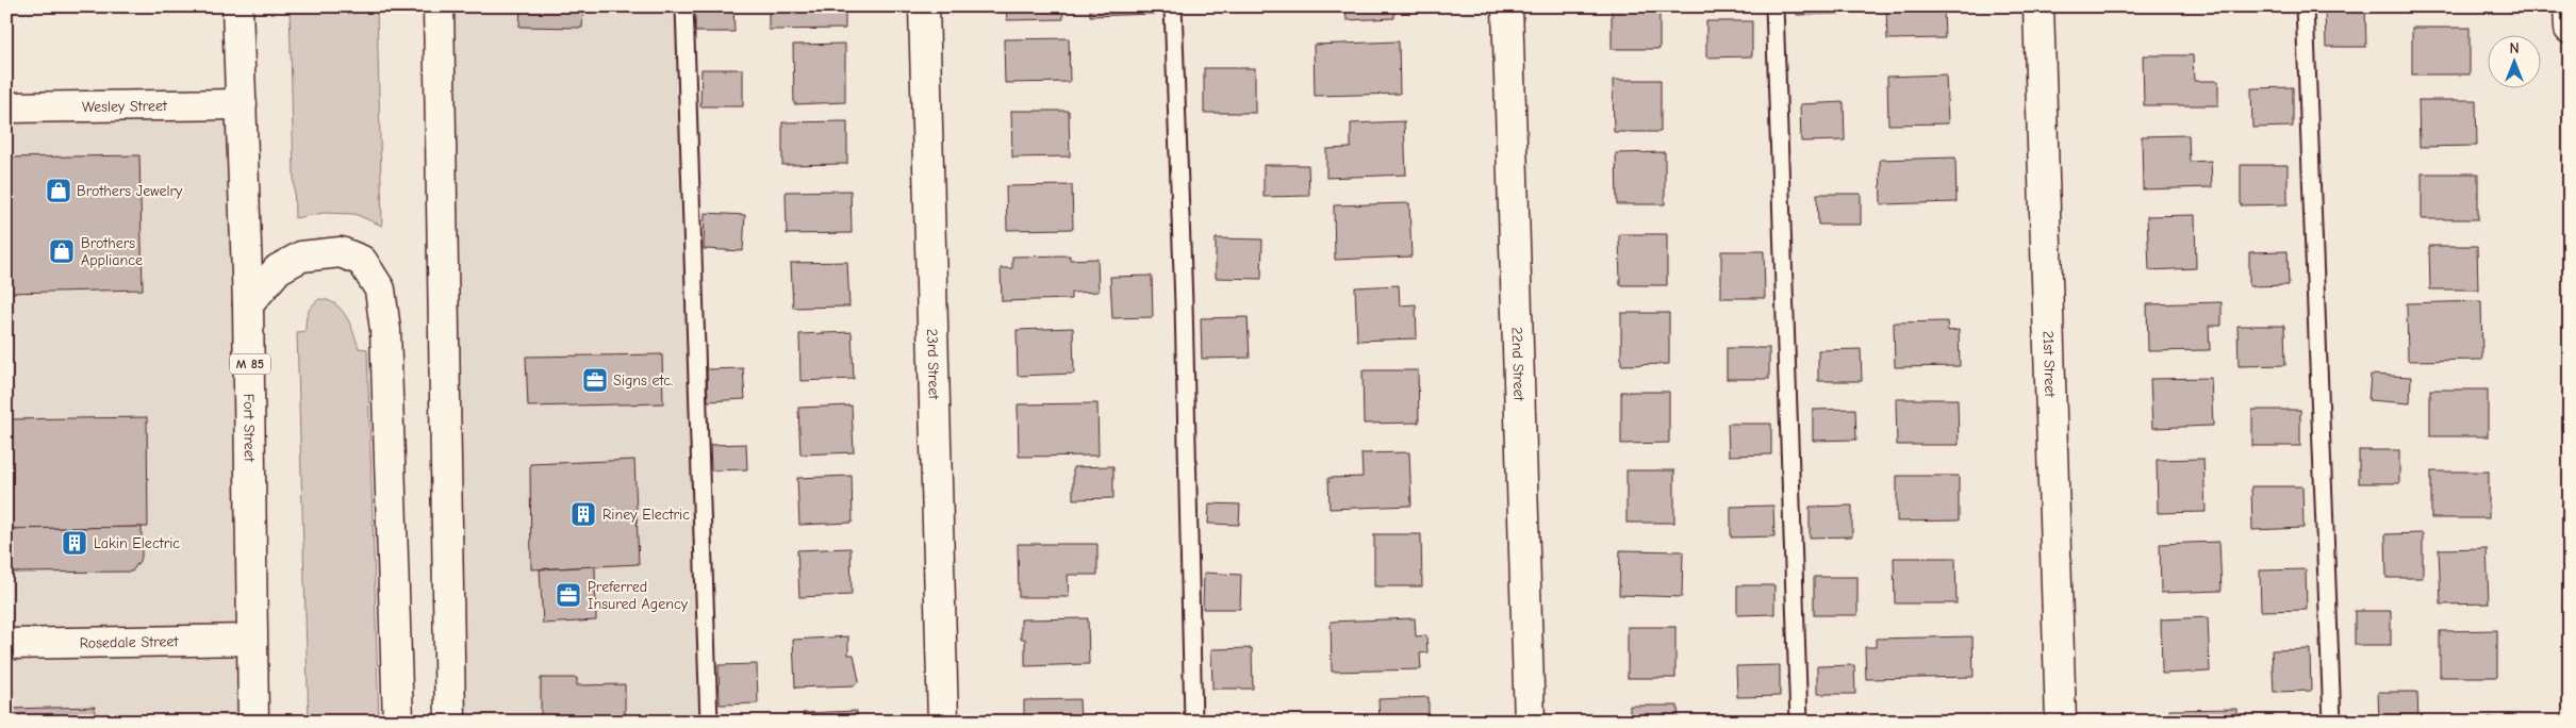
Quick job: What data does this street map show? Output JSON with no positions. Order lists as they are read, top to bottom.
{
  "streets": {
    "street": [
      "Wesley Street",
      "M 85",
      "23rd Street",
      "22nd Street",
      "21st Street",
      "Fort Street",
      "Rosedale Street"
    ]
  },
  "crossings": [
    ["Wesley Street", "Fort Street"],
    ["Fort Street", "Rosedale Street"]
  ],
  "places": {
    "shop": ["Brothers Jewelry", "Brothers Appliance"],
    "office": ["Signs etc.", "Preferred Insured Agency"],
    "building": ["Riney Electric", "Lakin Electric"]
  },
  "north": "top"
}
